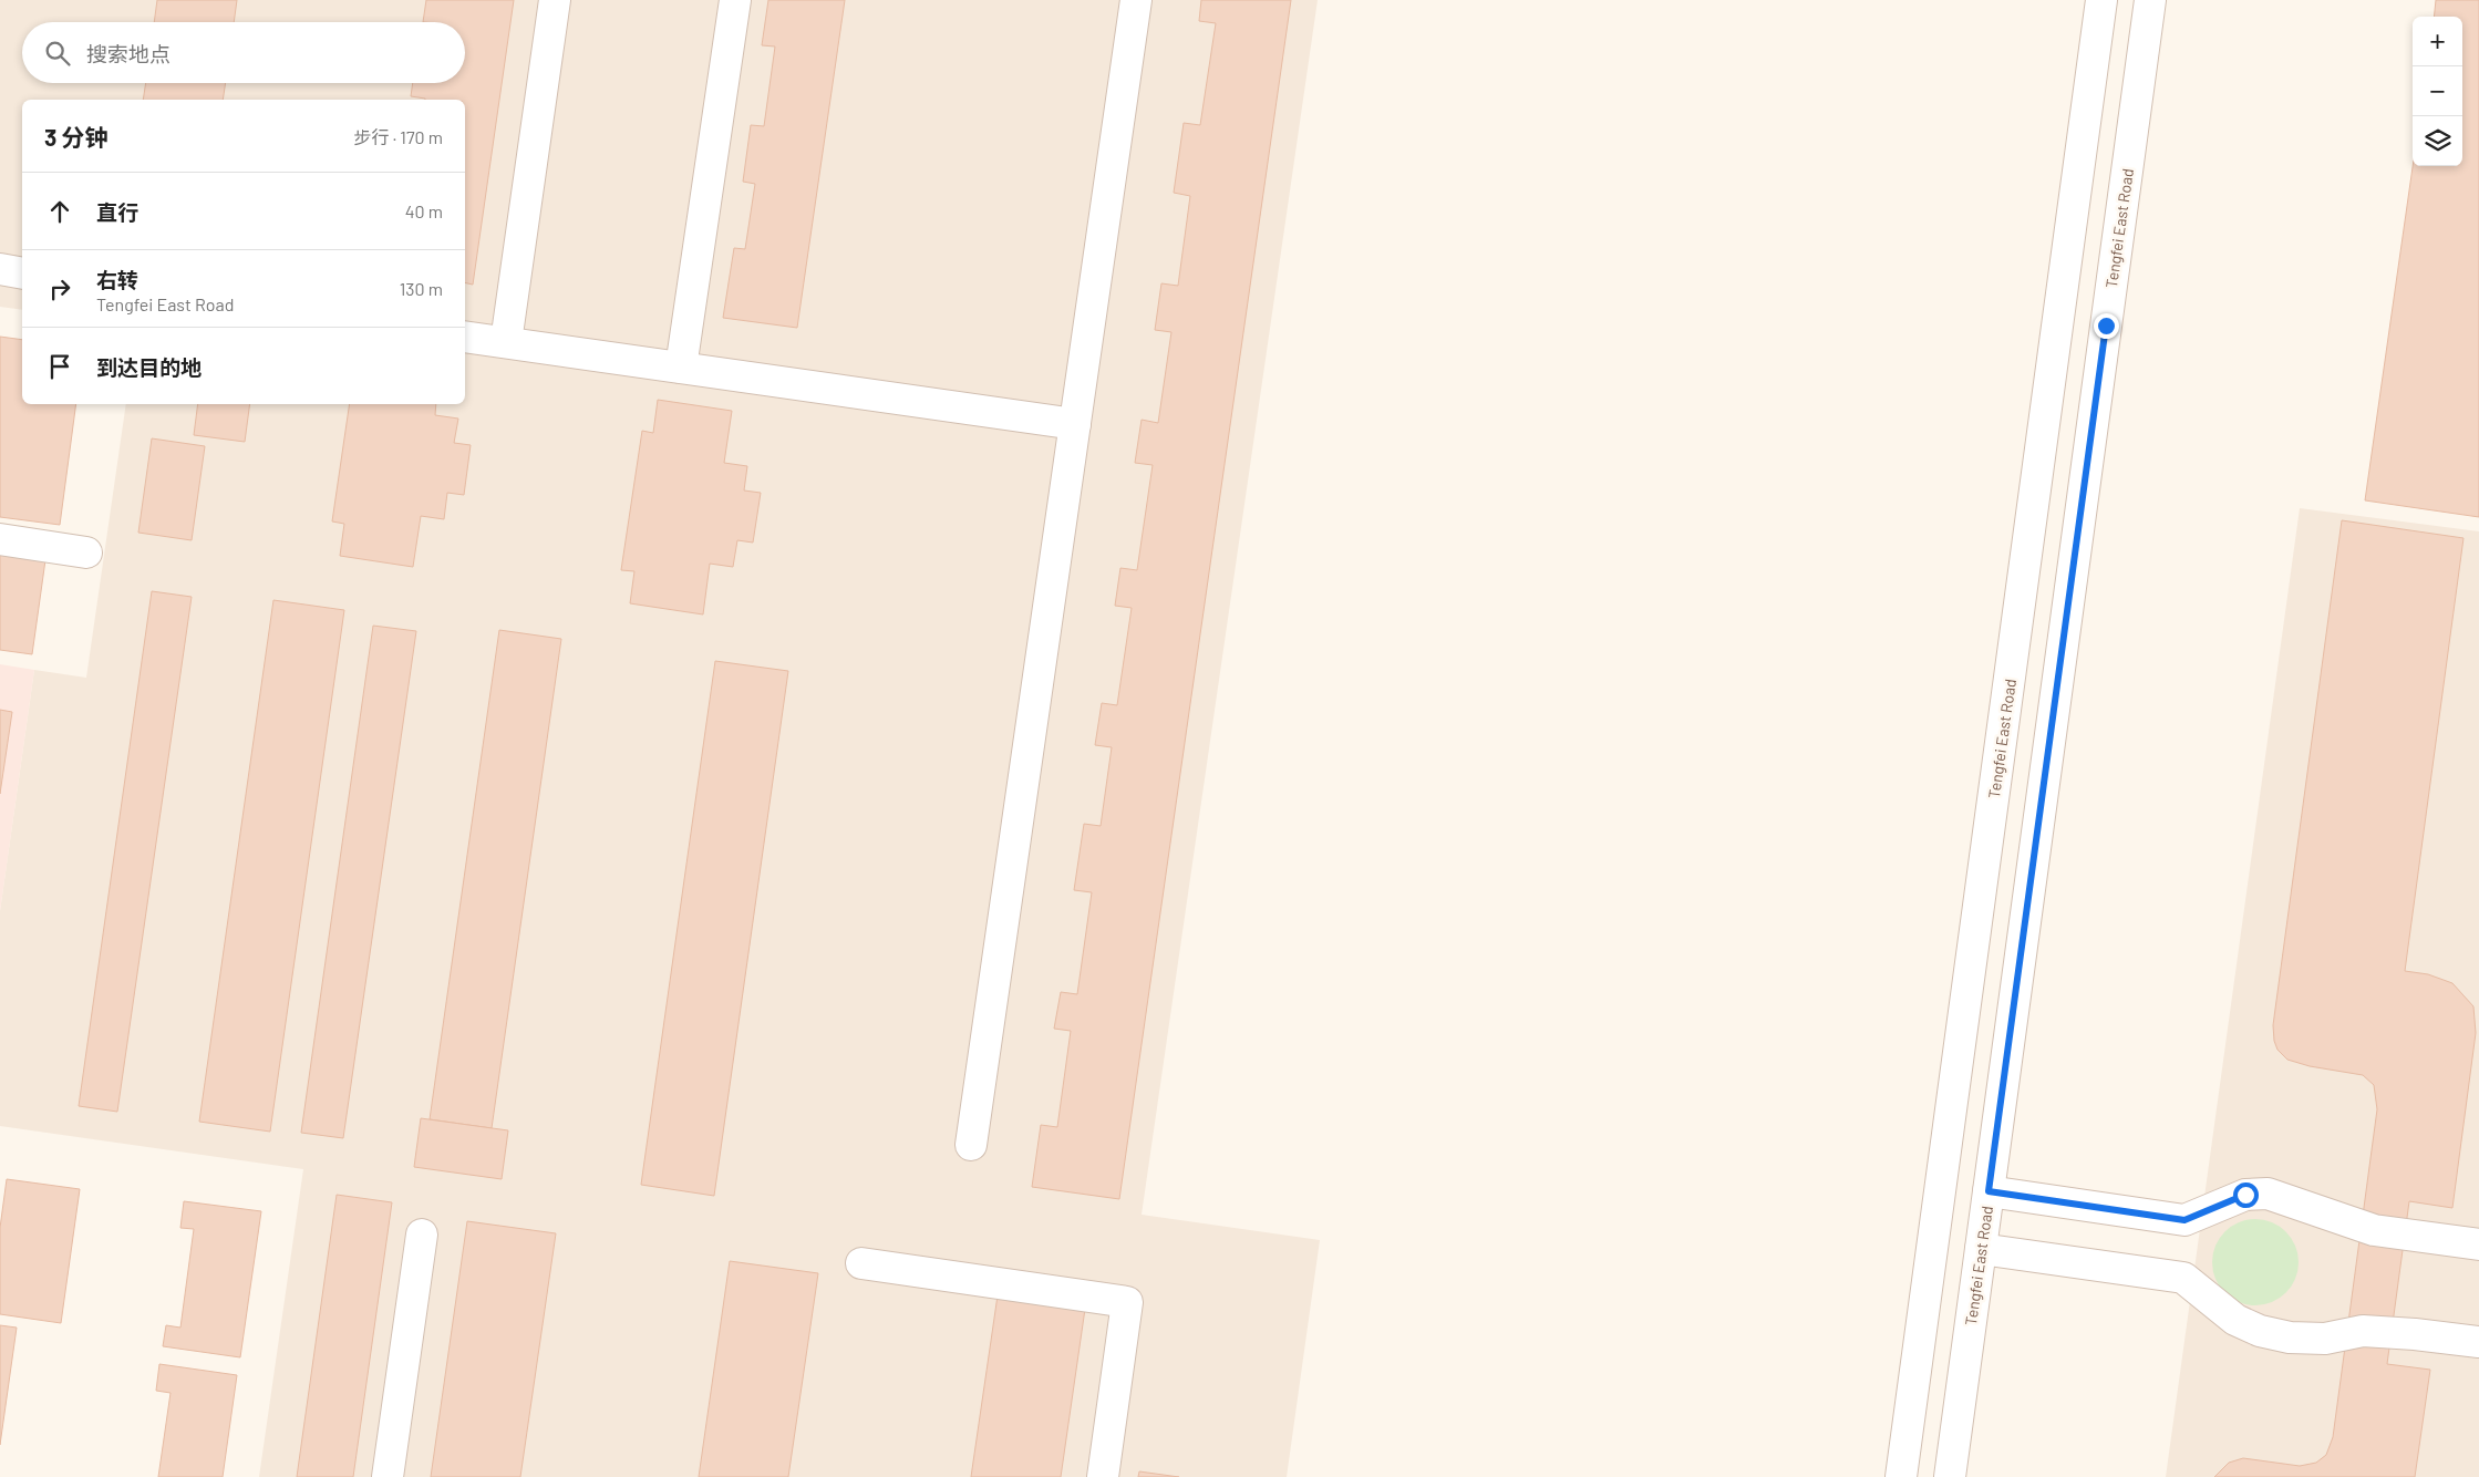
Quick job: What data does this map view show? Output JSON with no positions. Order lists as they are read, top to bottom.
{
  "streets": {
    "street": ["Tengfei East Road"]
  },
  "page": {
    "map_buttons": ["+", "−"],
    "search": "搜索地点",
    "heading": ["3 分钟", "步行 · 170 m"],
    "list": [
      ["直行", "40 m"],
      ["右转", "Tengfei East Road", "130 m"],
      "到达目的地"
    ]
  }
}
